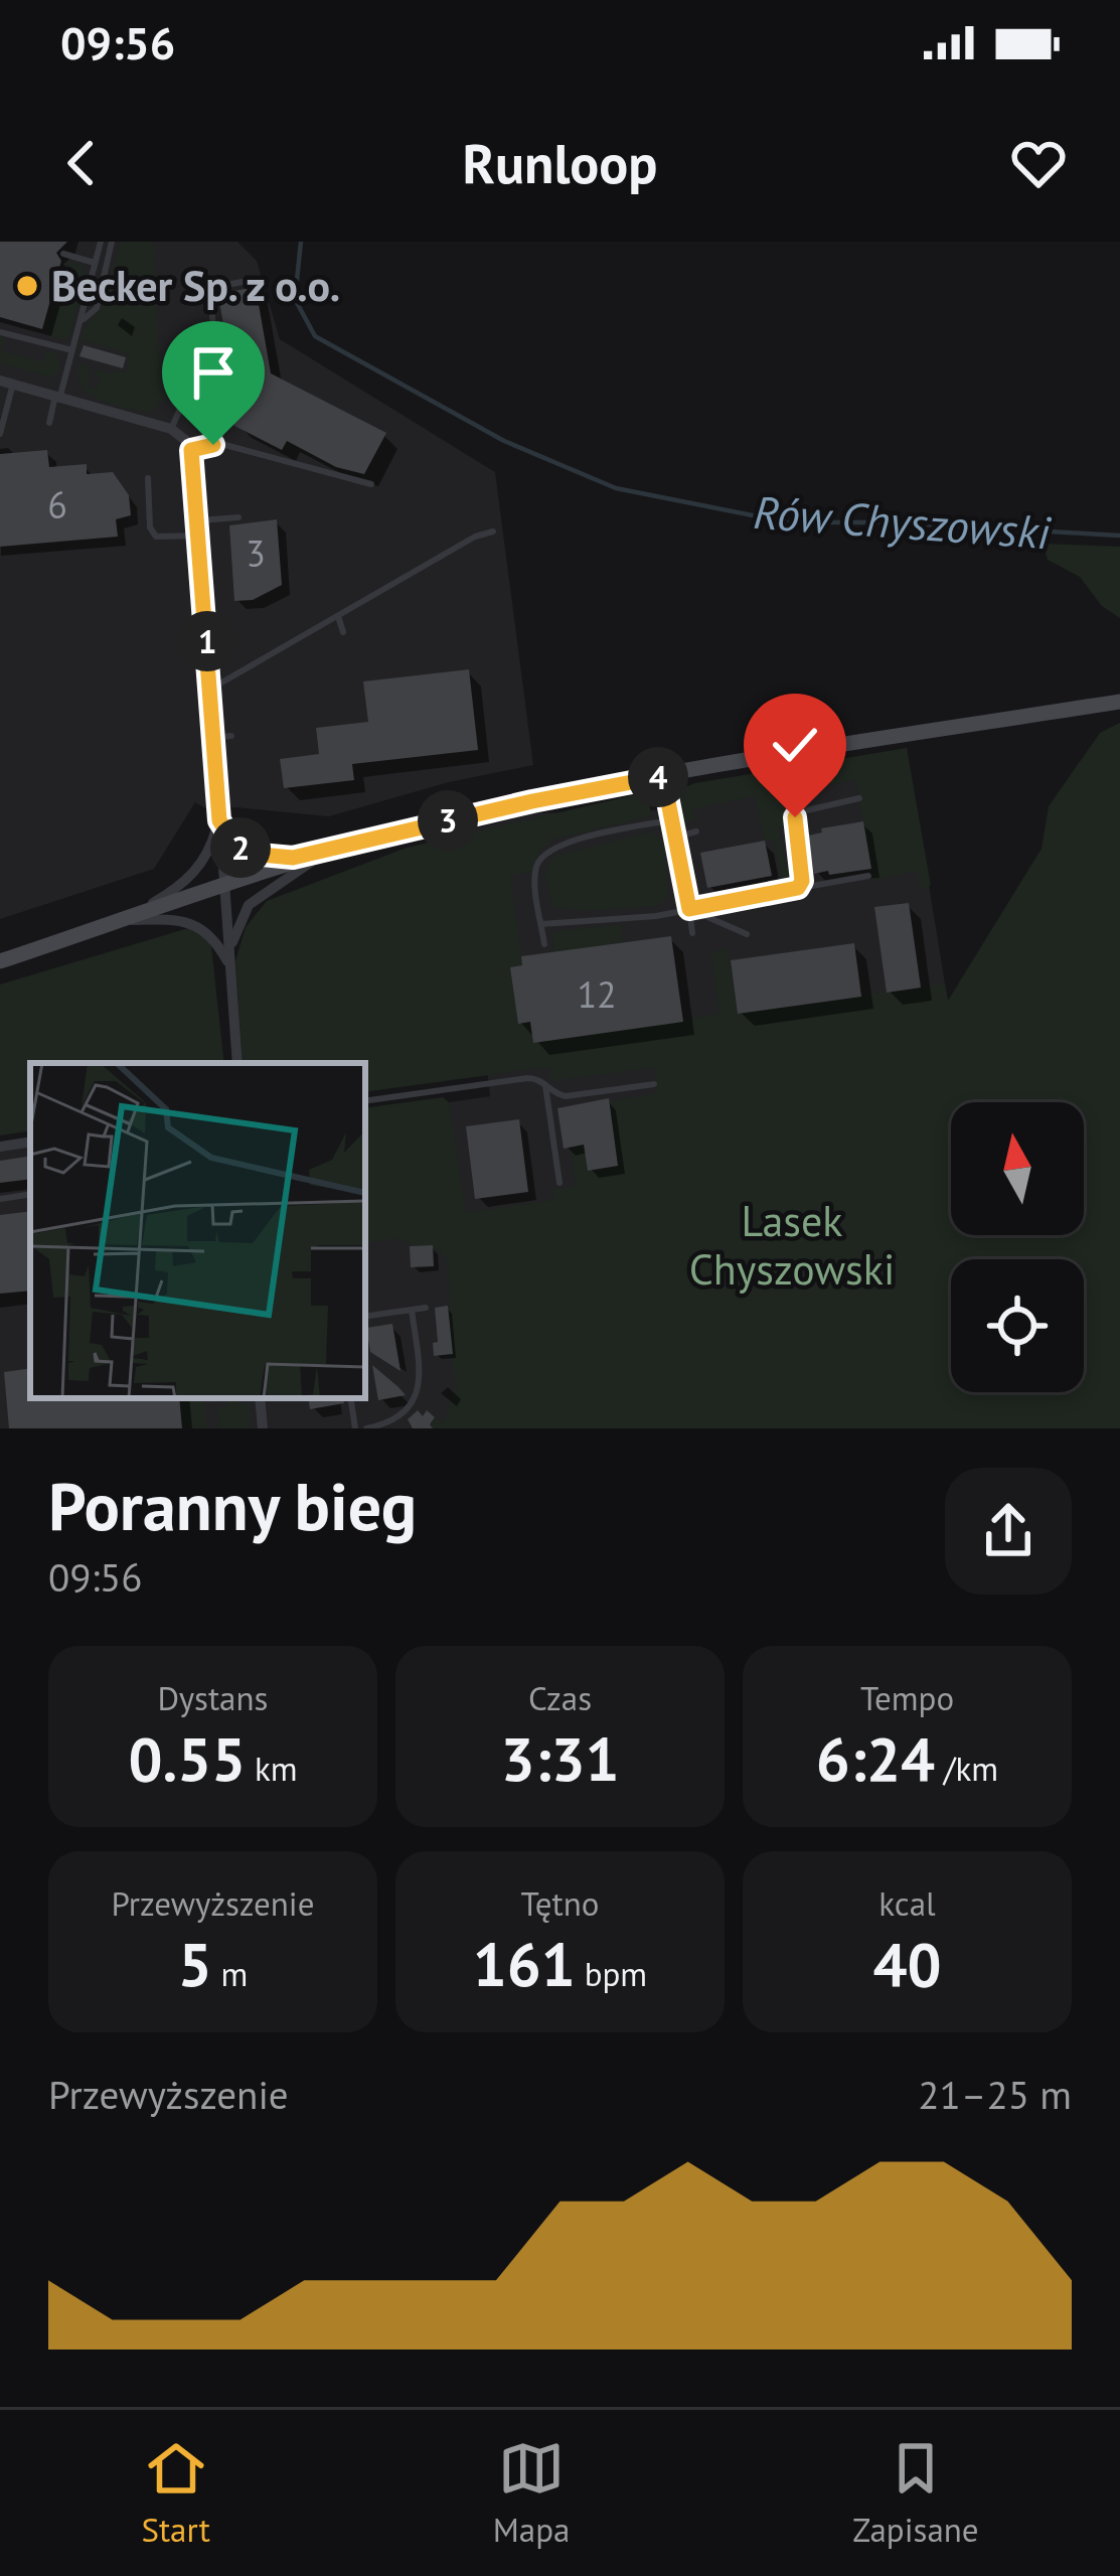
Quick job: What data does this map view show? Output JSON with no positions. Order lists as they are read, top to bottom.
{
  "water": ["Rów Chyszowski"],
  "parks": ["Lasek Chyszowski"],
  "places": ["Becker Sp. z o.o."],
  "house_numbers": ["6", "3", "12"],
  "north": "top",
  "page": {
    "status": "09:56",
    "header": "Runloop",
    "pins": [
      "1",
      "4",
      "3",
      "2"
    ],
    "heading": ["Poranny bieg", "09:56"],
    "stats": [
      ["Dystans", "0.55 km"],
      ["Czas", "3:31"],
      ["Tempo", "6:24 /km"],
      ["Przewyższenie", "5 m"],
      ["Tętno", "161 bpm"],
      ["kcal", "40"]
    ],
    "chart": ["Przewyższenie", "21–25 m"],
    "tabs": ["Start", "Mapa", "Zapisane"]
  }
}
